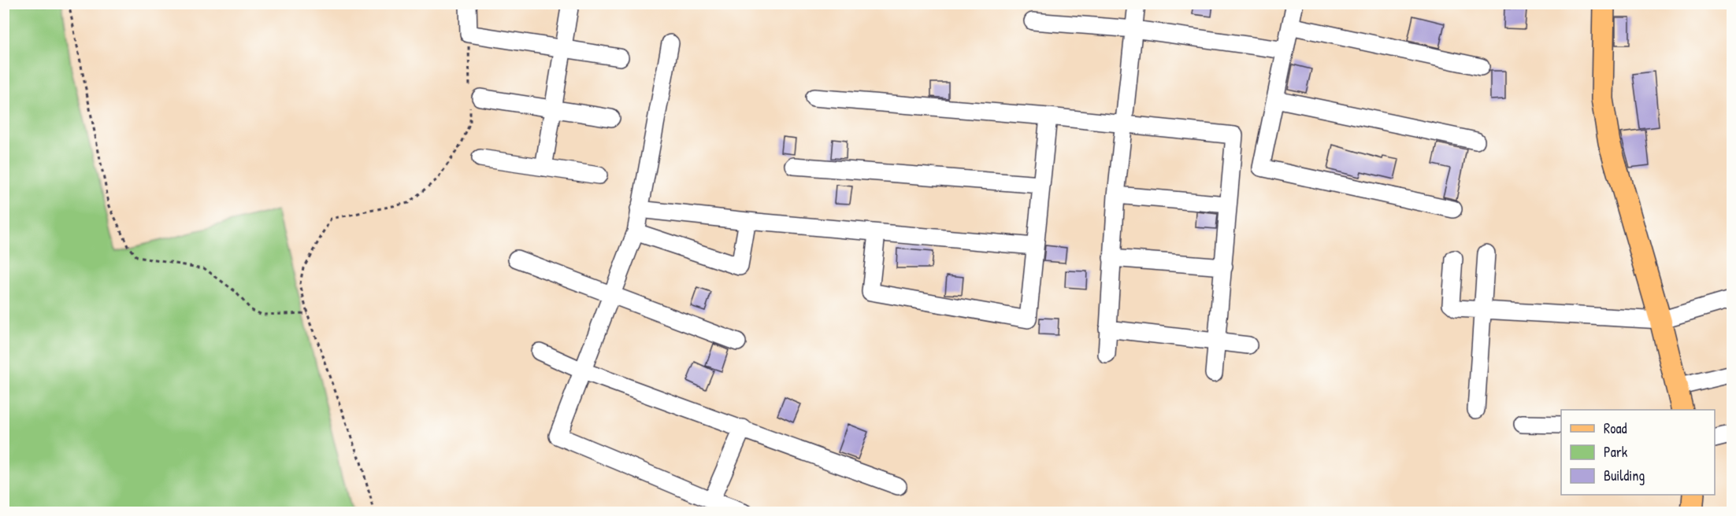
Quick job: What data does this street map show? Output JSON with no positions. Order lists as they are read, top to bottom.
{
  "legend": ["Road", "Park", "Building"]
}
